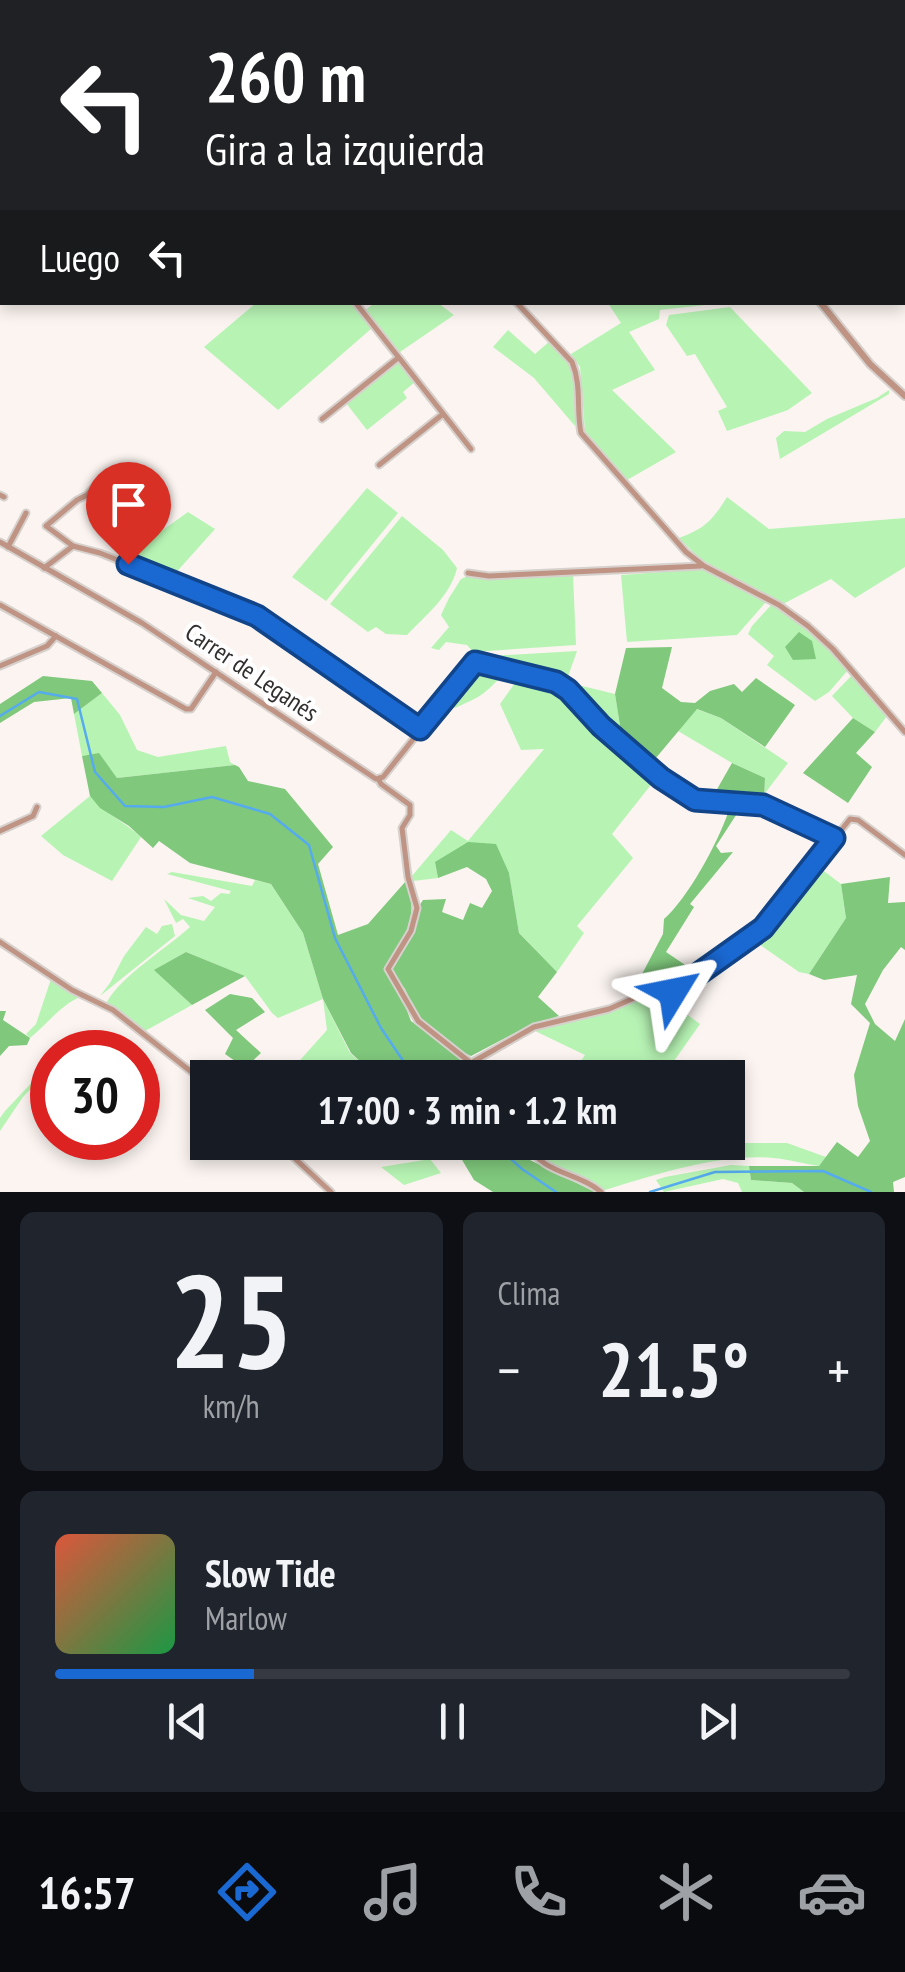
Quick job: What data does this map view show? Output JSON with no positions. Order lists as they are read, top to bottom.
{
  "streets": {
    "street": ["Carrer de Leganés"]
  },
  "page": {
    "turn": ["260 m", "Gira a la izquierda"],
    "then": "Luego",
    "limit": "30",
    "trip": "17:00 · 3 min · 1.2 km",
    "tile": [
      ["25", "km/h"],
      "Clima"
    ],
    "heat": ["−", "21.5°", "+"],
    "song": ["Slow Tide", "Marlow"],
    "tabs": "16:57"
  }
}
